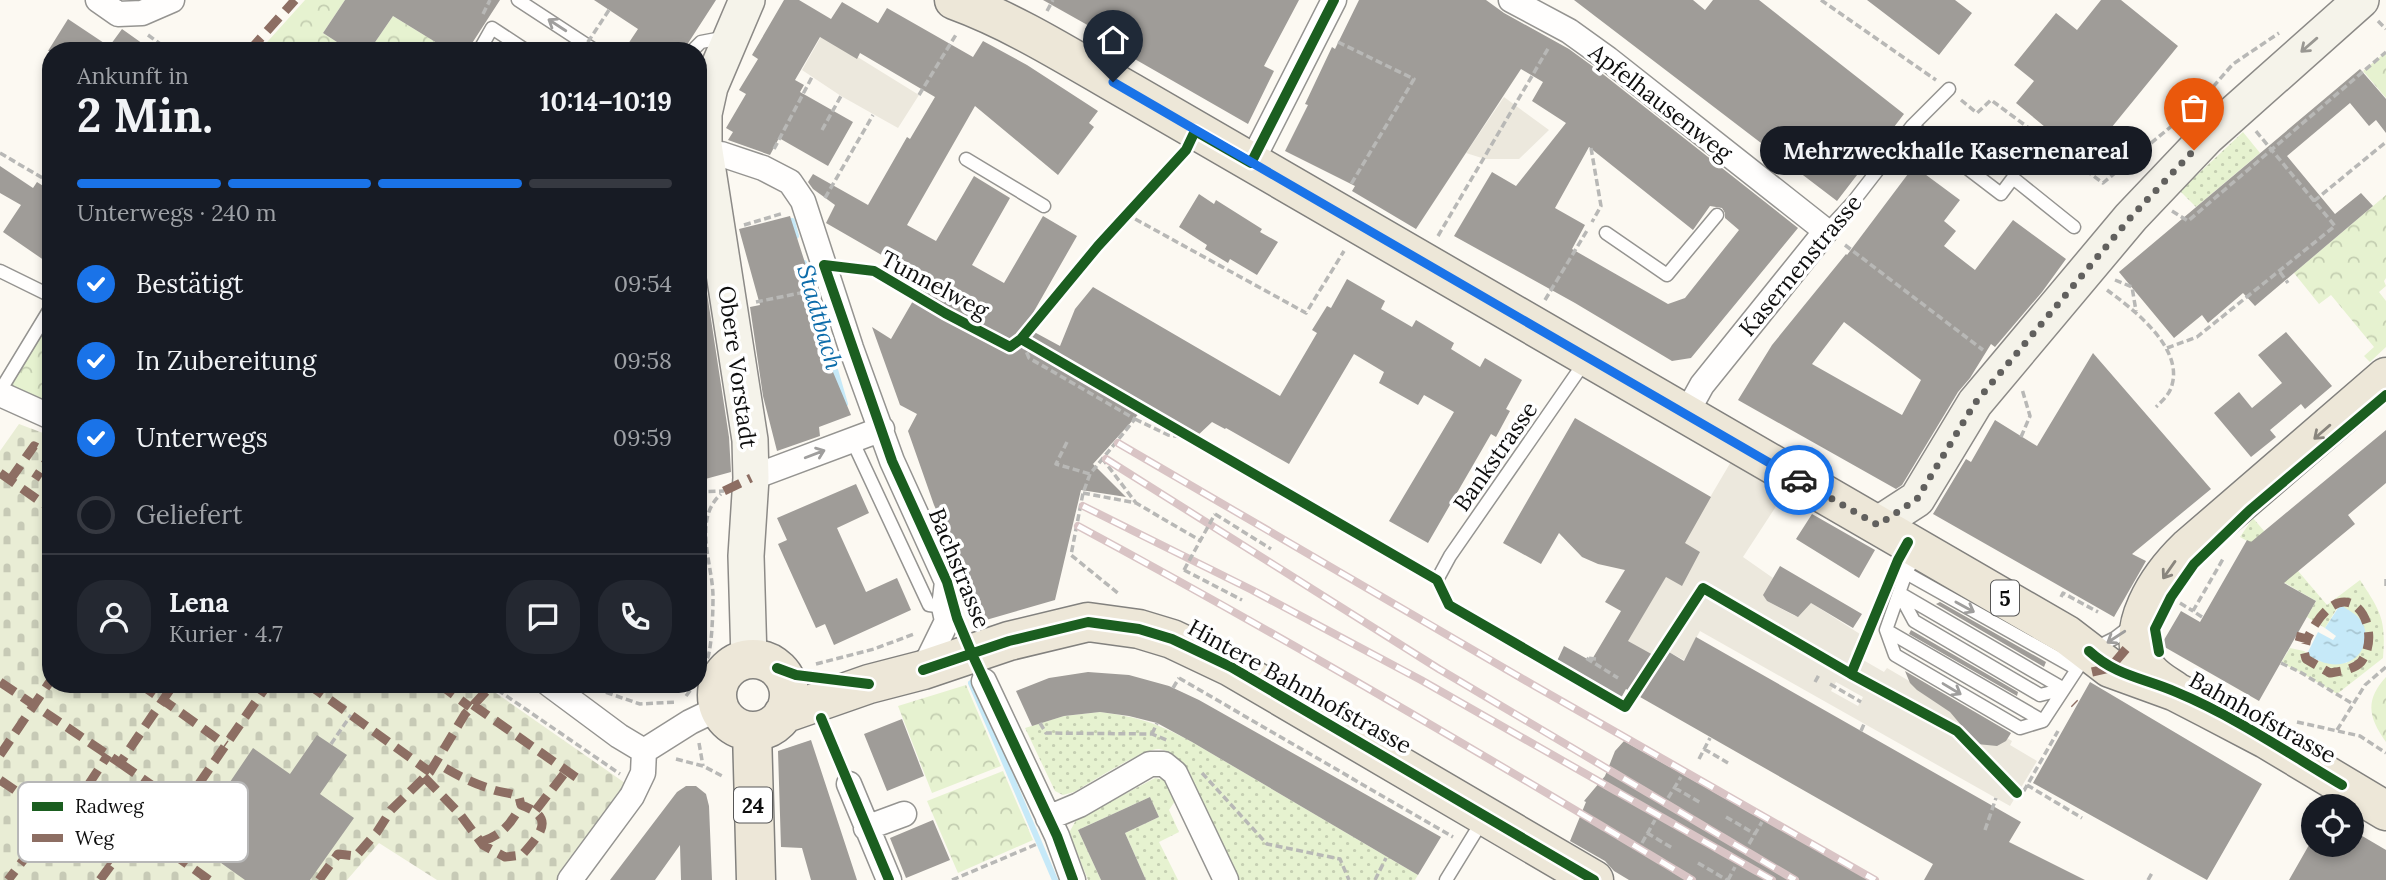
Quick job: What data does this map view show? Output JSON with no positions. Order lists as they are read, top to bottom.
{
  "streets": {
    "main road": [
      "Obere Vorstadt",
      "5",
      "Hintere Bahnhofstrasse",
      "Bahnhofstrasse",
      "24"
    ],
    "street": ["Apfelhausenweg", "Kasernenstrasse", "Bachstrasse"],
    "lane": ["Bankstrasse"],
    "cycle path": ["Tunnelweg"]
  },
  "crossings": [
    ["Apfelhausenweg", "Kasernenstrasse"],
    ["Kasernenstrasse", "Bahnhofstrasse"],
    ["Tunnelweg", "Bachstrasse"],
    ["Bankstrasse", "Bahnhofstrasse"],
    ["Bachstrasse", "Hintere Bahnhofstrasse"],
    ["Hintere Bahnhofstrasse", "24"]
  ],
  "water": ["Stadtbach"],
  "places": ["Mehrzweckhalle Kasernenareal"],
  "legend": ["Radweg", "Weg"],
  "page": {
    "heading": ["2 Min.", "Ankunft in", "10:14–10:19"],
    "panel": ["Lena", "Kurier · 4.7"],
    "bubble": "Mehrzweckhalle Kasernenareal",
    "bar": "Unterwegs · 240 m",
    "list": [
      ["Bestätigt", "09:54"],
      ["In Zubereitung", "09:58"],
      ["Unterwegs", "09:59"],
      "Geliefert"
    ]
  }
}
